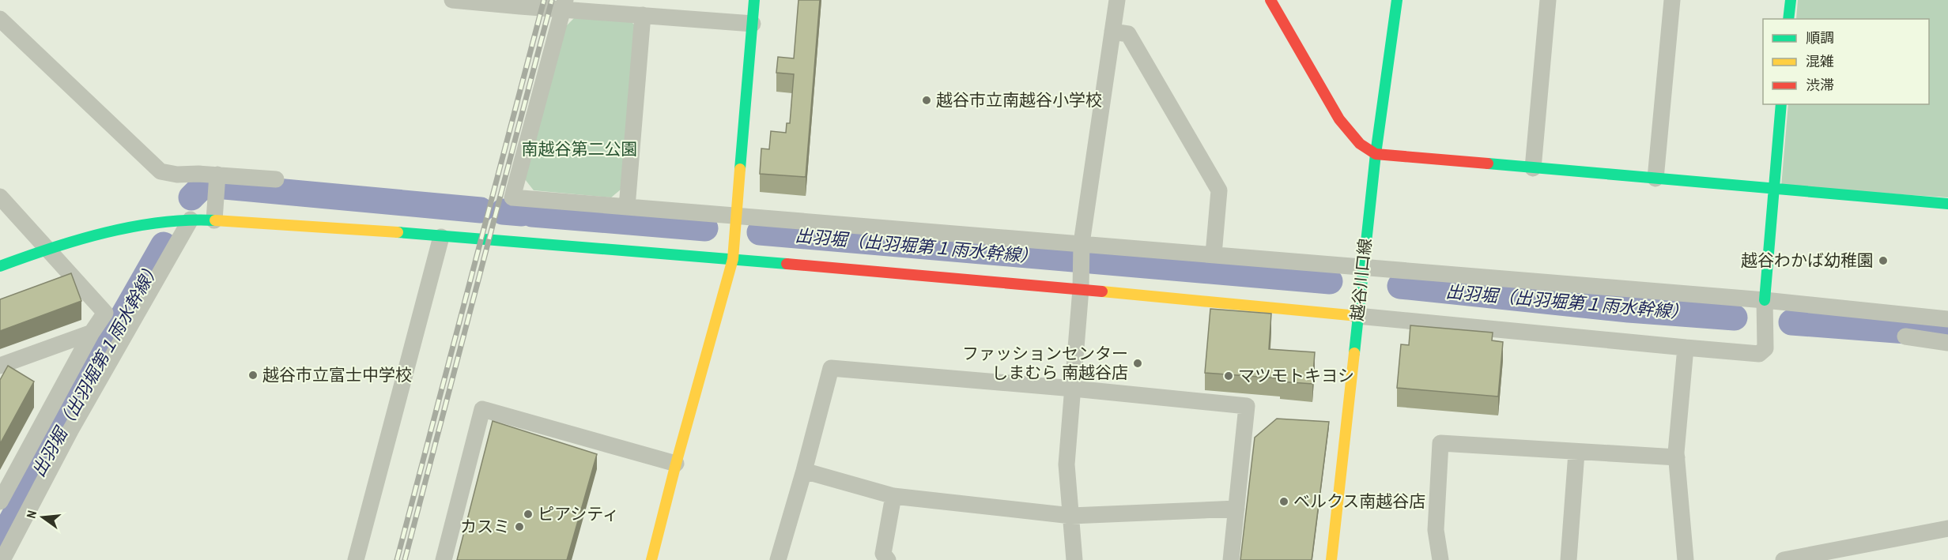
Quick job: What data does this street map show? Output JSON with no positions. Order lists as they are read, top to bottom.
{
  "streets": {
    "street": ["越谷川口線"]
  },
  "water": ["出羽堀（出羽堀第１雨水幹線）"],
  "parks": ["南越谷第二公園"],
  "places": [
    "越谷市立南越谷小学校",
    "越谷わかば幼稚園",
    "ファッションセンター しまむら 南越谷店",
    "越谷市立富士中学校",
    "マツモトキヨシ",
    "ベルクス南越谷店",
    "ピアシティ",
    "カスミ"
  ],
  "legend": ["順調", "混雑", "渋滞"],
  "north": "left"
}
